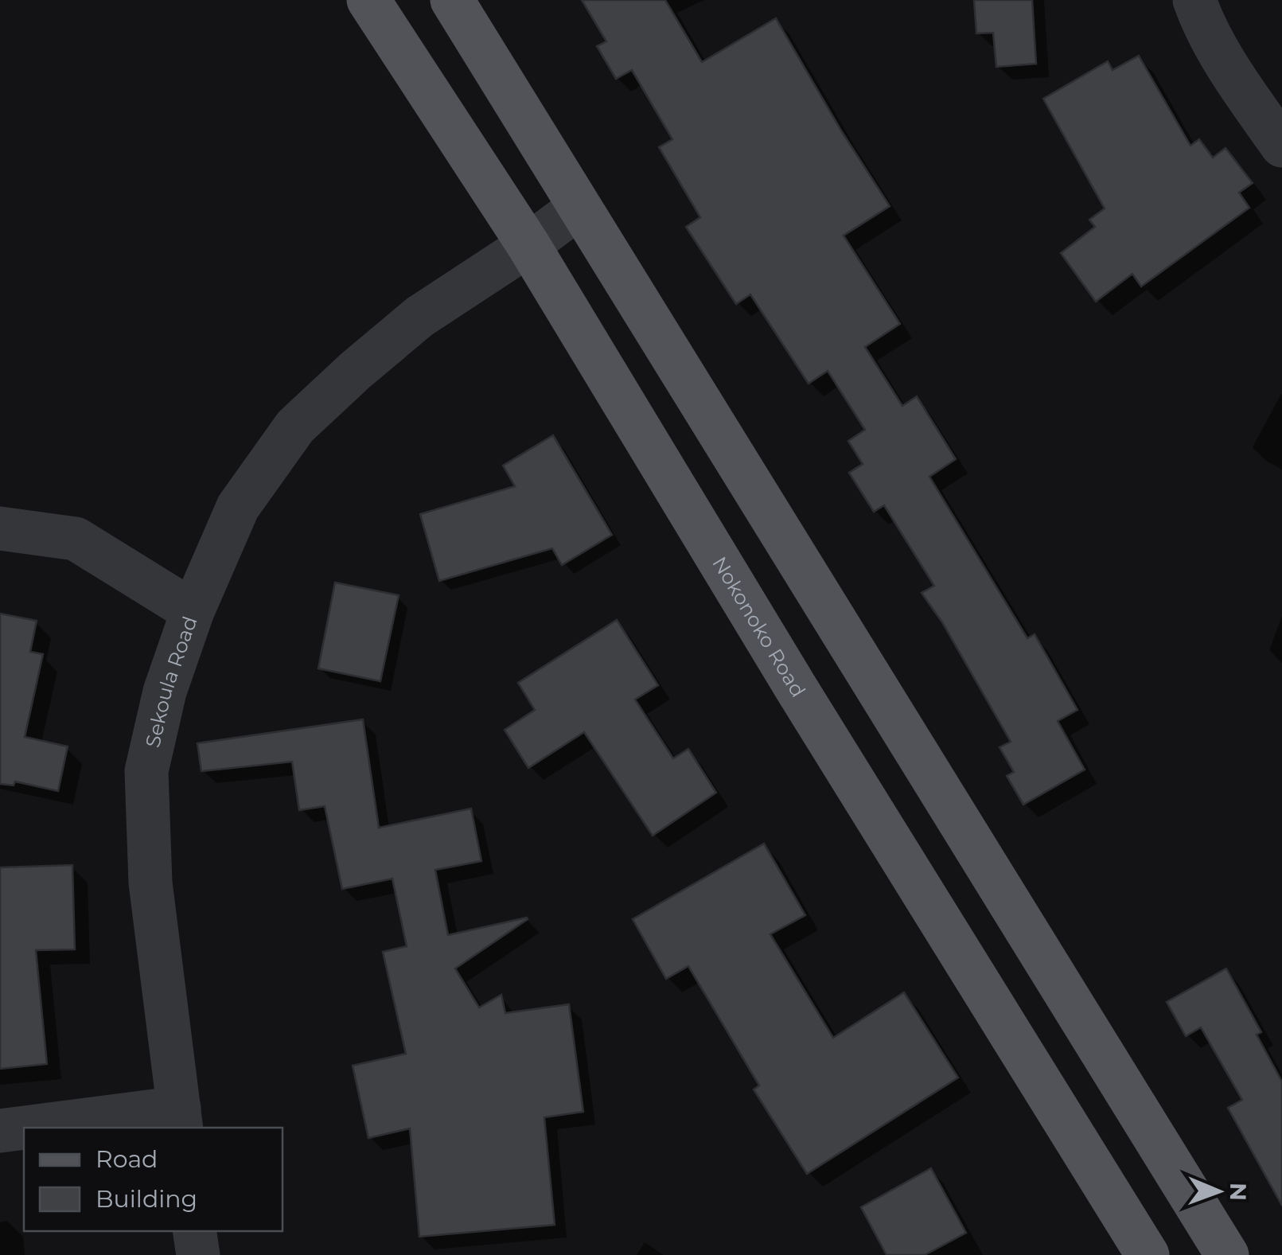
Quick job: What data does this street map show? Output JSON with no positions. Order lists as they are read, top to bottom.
{
  "streets": {
    "main road": ["Nokonoko Road"],
    "street": ["Sekoula Road"]
  },
  "crossings": [
    ["Nokonoko Road", "Sekoula Road"]
  ],
  "legend": ["Road", "Building"],
  "north": "right"
}
